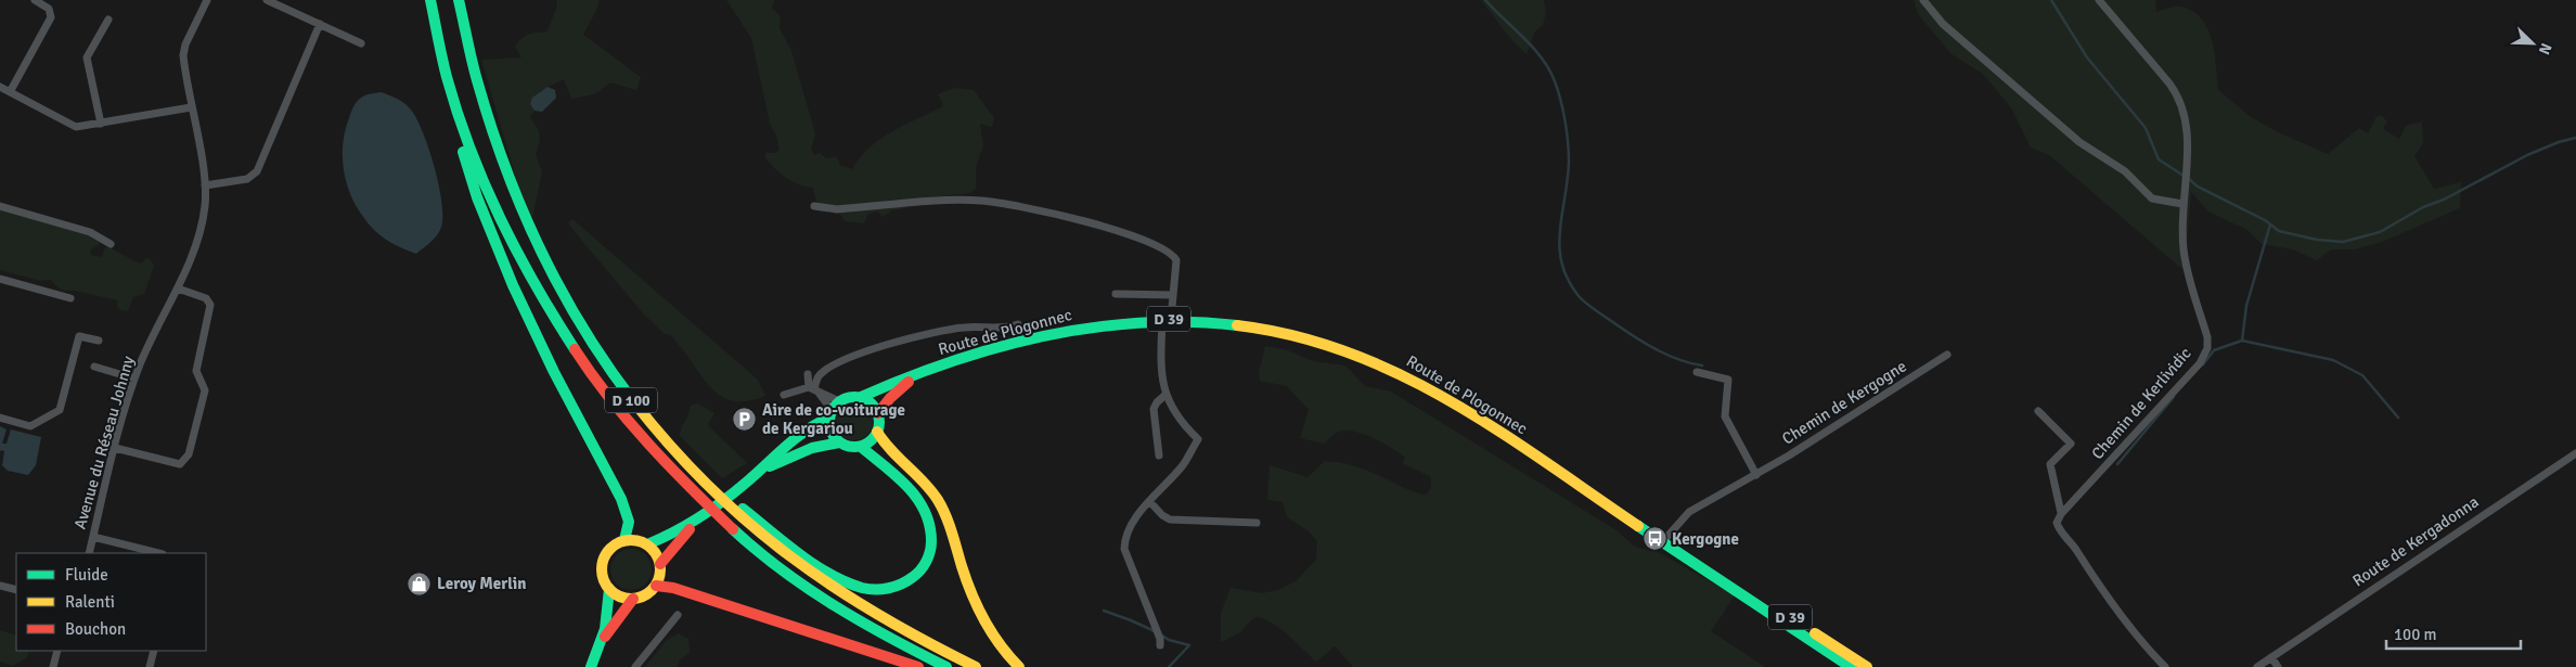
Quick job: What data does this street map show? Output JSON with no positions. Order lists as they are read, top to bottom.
{
  "streets": {
    "main road": ["D 39", "Route de Plogonnec", "D 100"],
    "street": [
      "Chemin de Kergogne",
      "Chemin de Kerlividic",
      "Avenue du Réseau Johnny",
      "Route de Kergadonna"
    ]
  },
  "crossings": [
    ["D 39", "Route de Plogonnec"],
    ["D 39", "D 100"],
    ["Route de Plogonnec", "Chemin de Kergogne"]
  ],
  "places": {
    "parking": ["Aire de co-voiturage de Kergariou"],
    "bus stop": ["Kergogne"],
    "shop": ["Leroy Merlin"]
  },
  "legend": ["Fluide", "Ralenti", "Bouchon"],
  "scale_bar": "100 m",
  "north": "bottom right"
}
